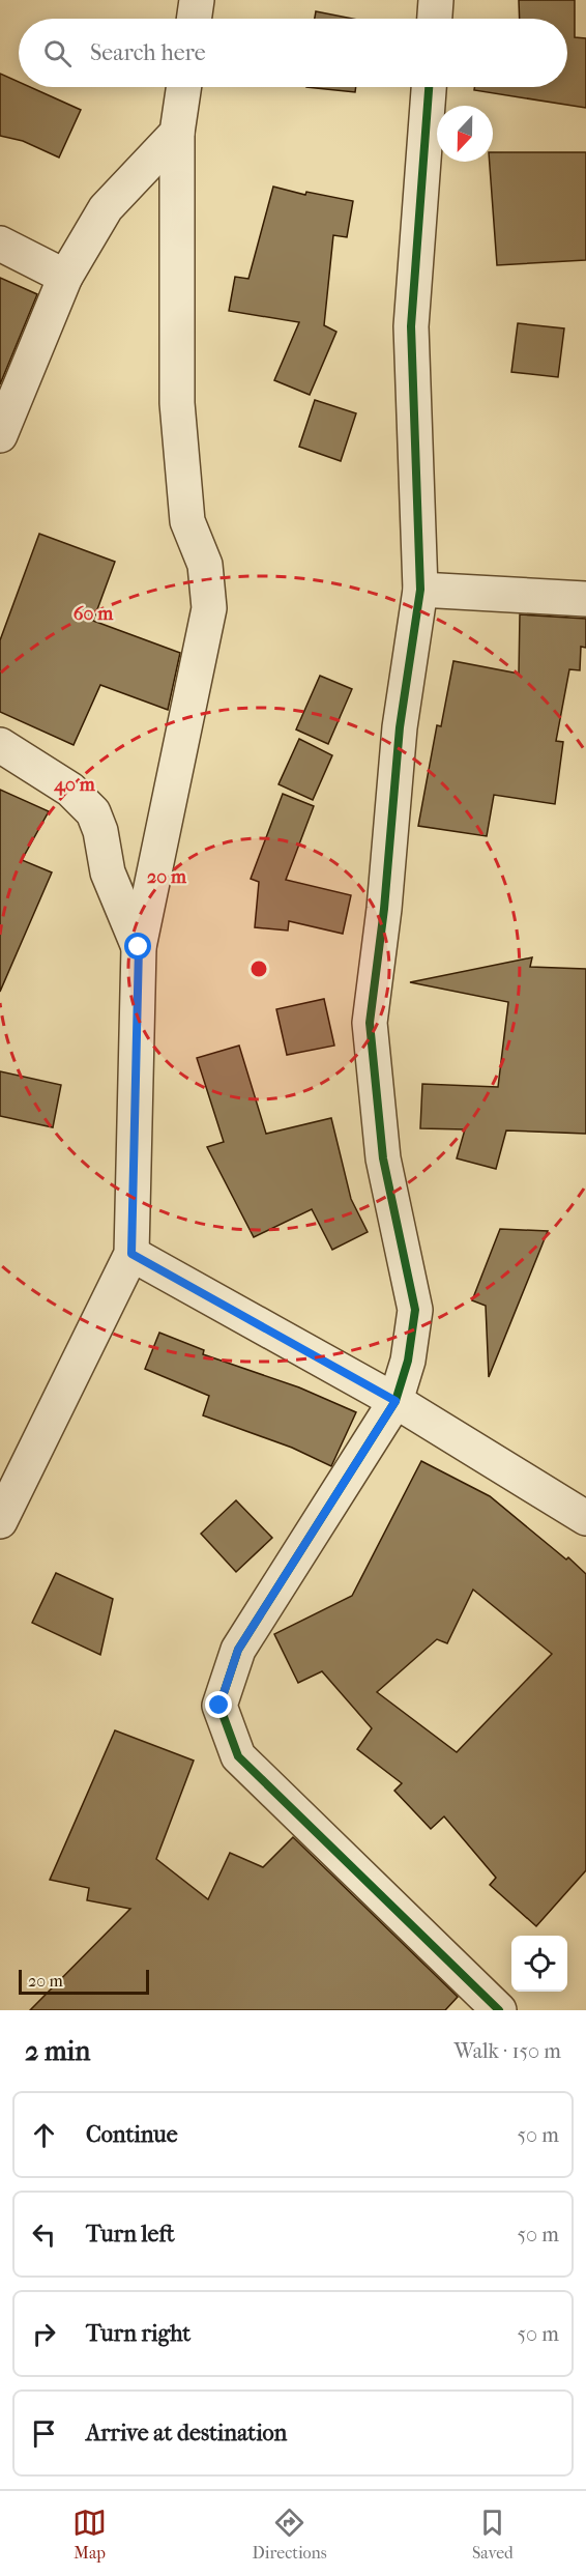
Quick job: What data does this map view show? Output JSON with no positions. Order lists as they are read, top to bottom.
{
  "scale_bar": "20 m",
  "north": "bottom",
  "page": {
    "search": "Search here",
    "scale": "20 m",
    "heading": ["2 min", "Walk · 150 m"],
    "list": [
      ["Continue", "50 m"],
      ["Turn left", "50 m"],
      ["Turn right", "50 m"],
      "Arrive at destination"
    ],
    "nav": ["Map", "Directions", "Saved"]
  },
  "rings": ["60 m", "40 m", "20 m"]
}
